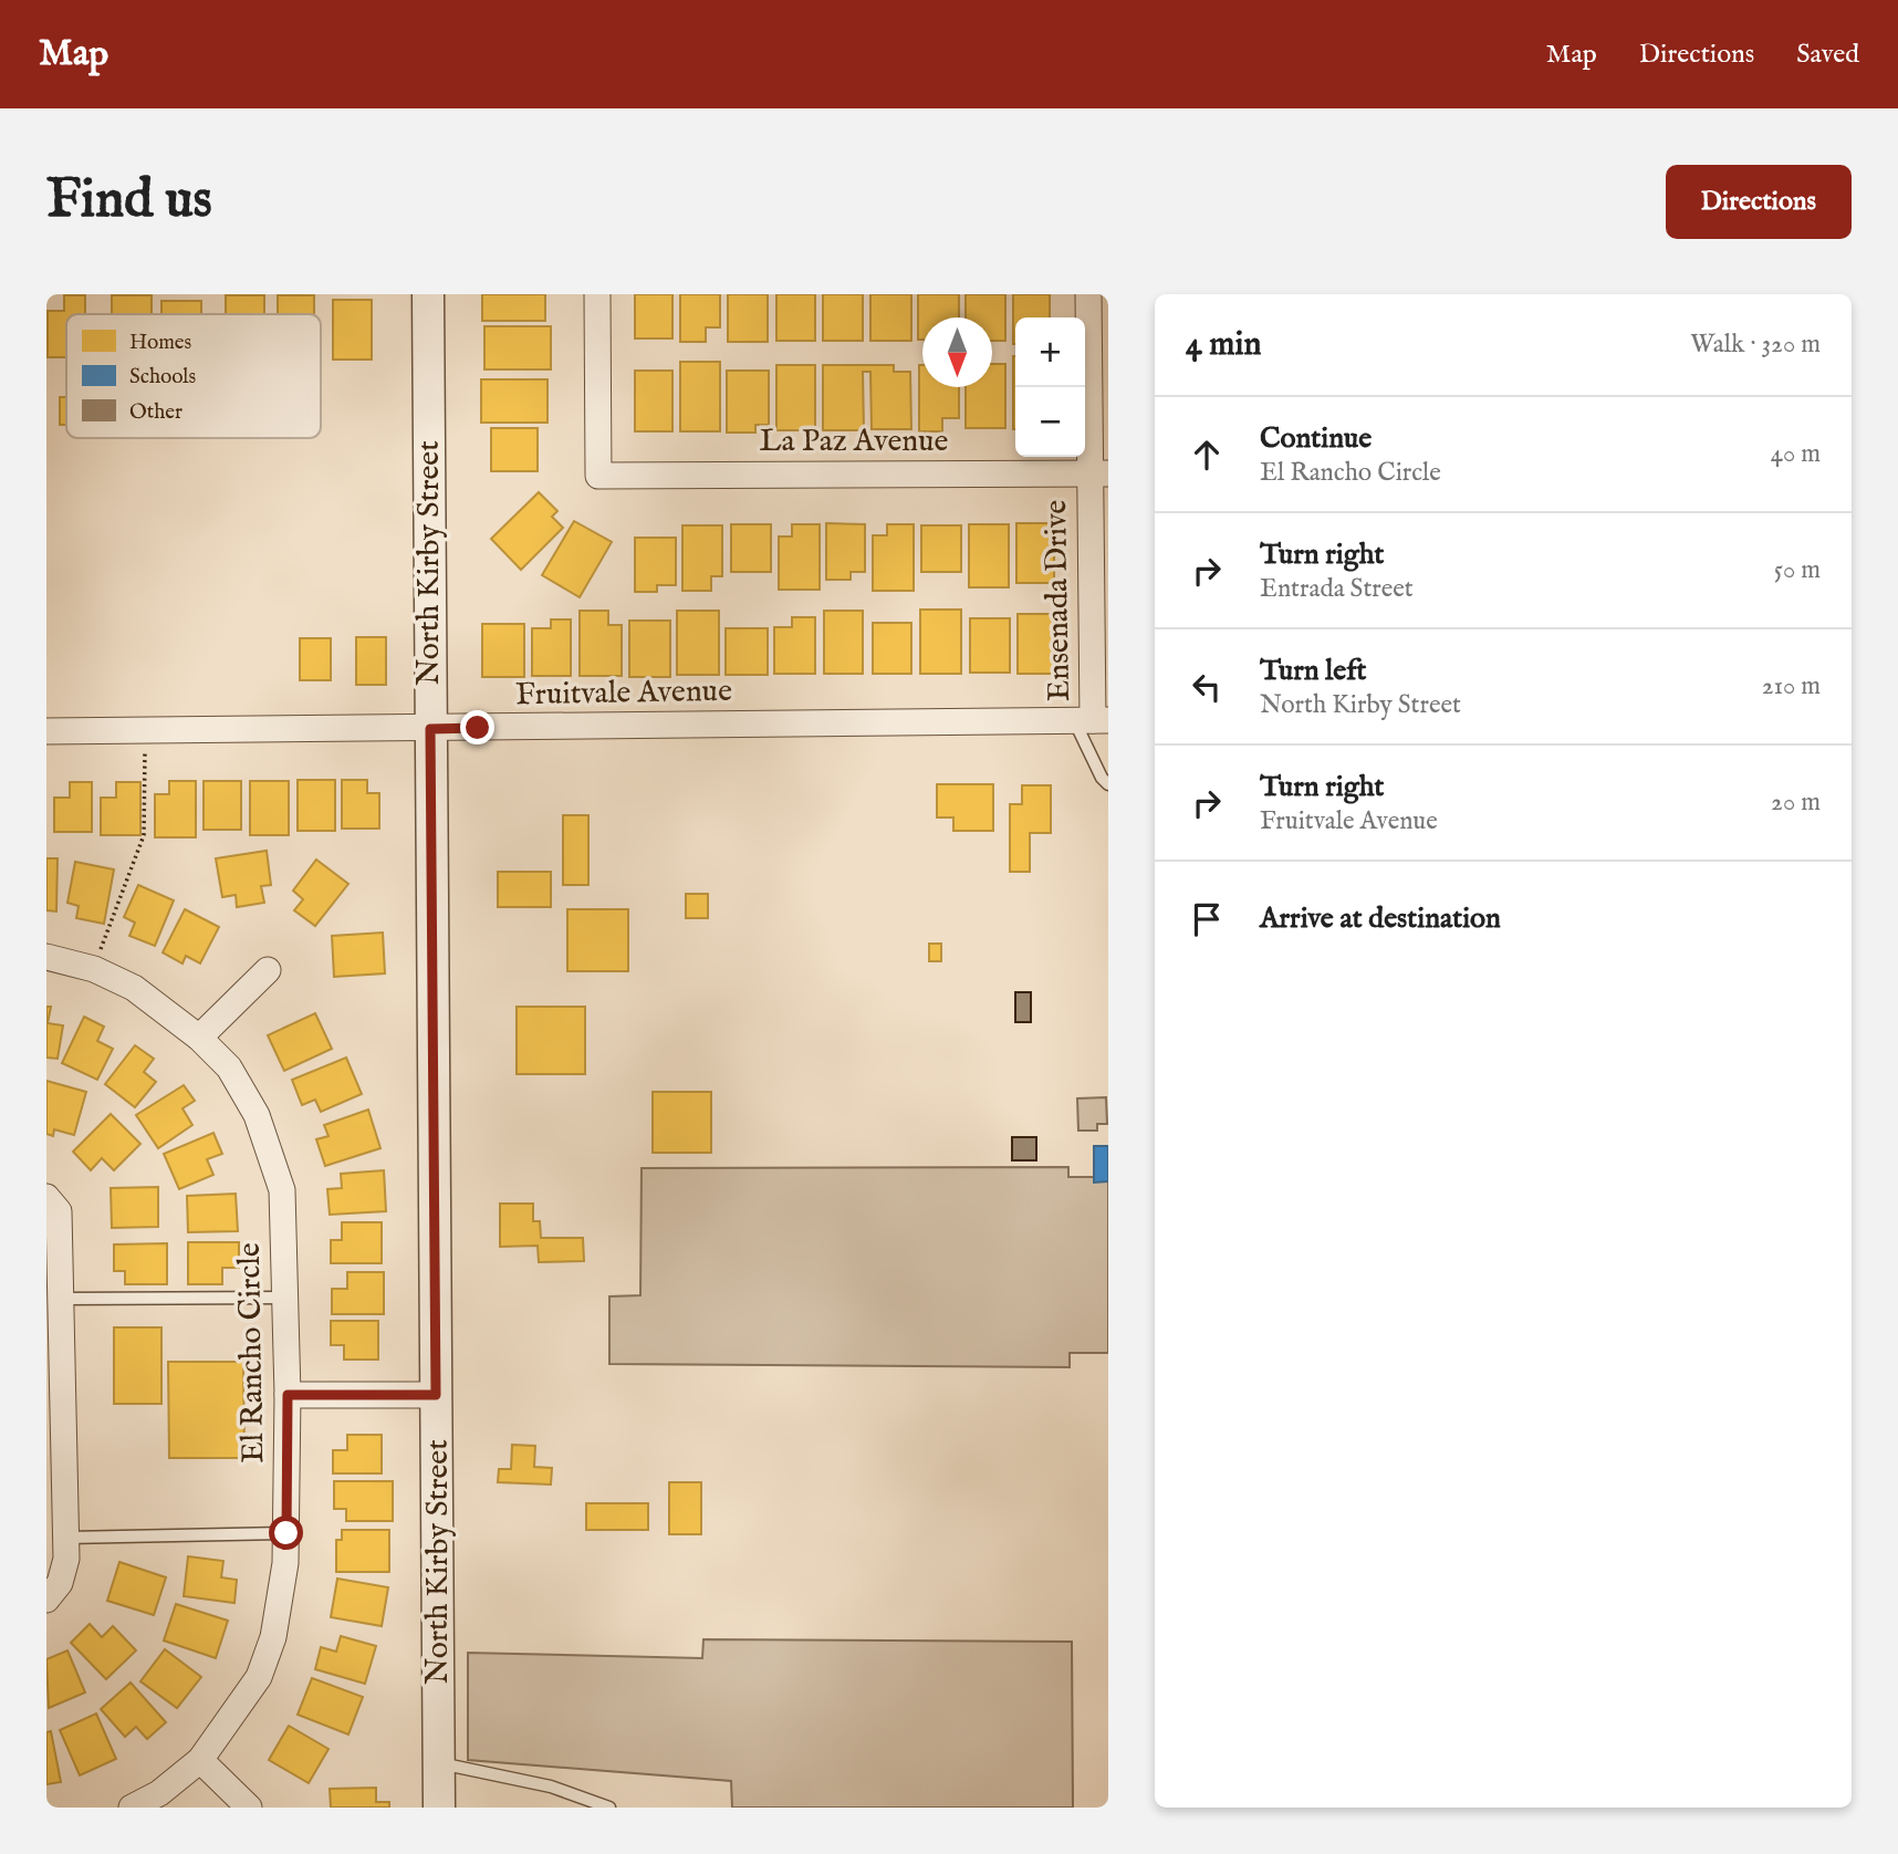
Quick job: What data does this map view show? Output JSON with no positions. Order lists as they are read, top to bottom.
{
  "streets": {
    "street": [
      "La Paz Avenue",
      "North Kirby Street",
      "Ensenada Drive",
      "Fruitvale Avenue",
      "El Rancho Circle"
    ]
  },
  "crossings": [
    ["La Paz Avenue", "Ensenada Drive"],
    ["North Kirby Street", "Fruitvale Avenue"],
    ["Ensenada Drive", "Fruitvale Avenue"]
  ],
  "legend": ["Homes", "Schools", "Other"],
  "north": "bottom",
  "page": {
    "header": "Map",
    "nav": ["Map", "Directions", "Saved"],
    "buttons": "Directions",
    "title": "Find us",
    "heading": ["4 min", "Walk · 320 m"],
    "map_buttons": ["+", "−"],
    "list": [
      ["Continue", "El Rancho Circle", "40 m"],
      ["Turn right", "Entrada Street", "50 m"],
      ["Turn left", "North Kirby Street", "210 m"],
      ["Turn right", "Fruitvale Avenue", "20 m"],
      "Arrive at destination"
    ]
  }
}
